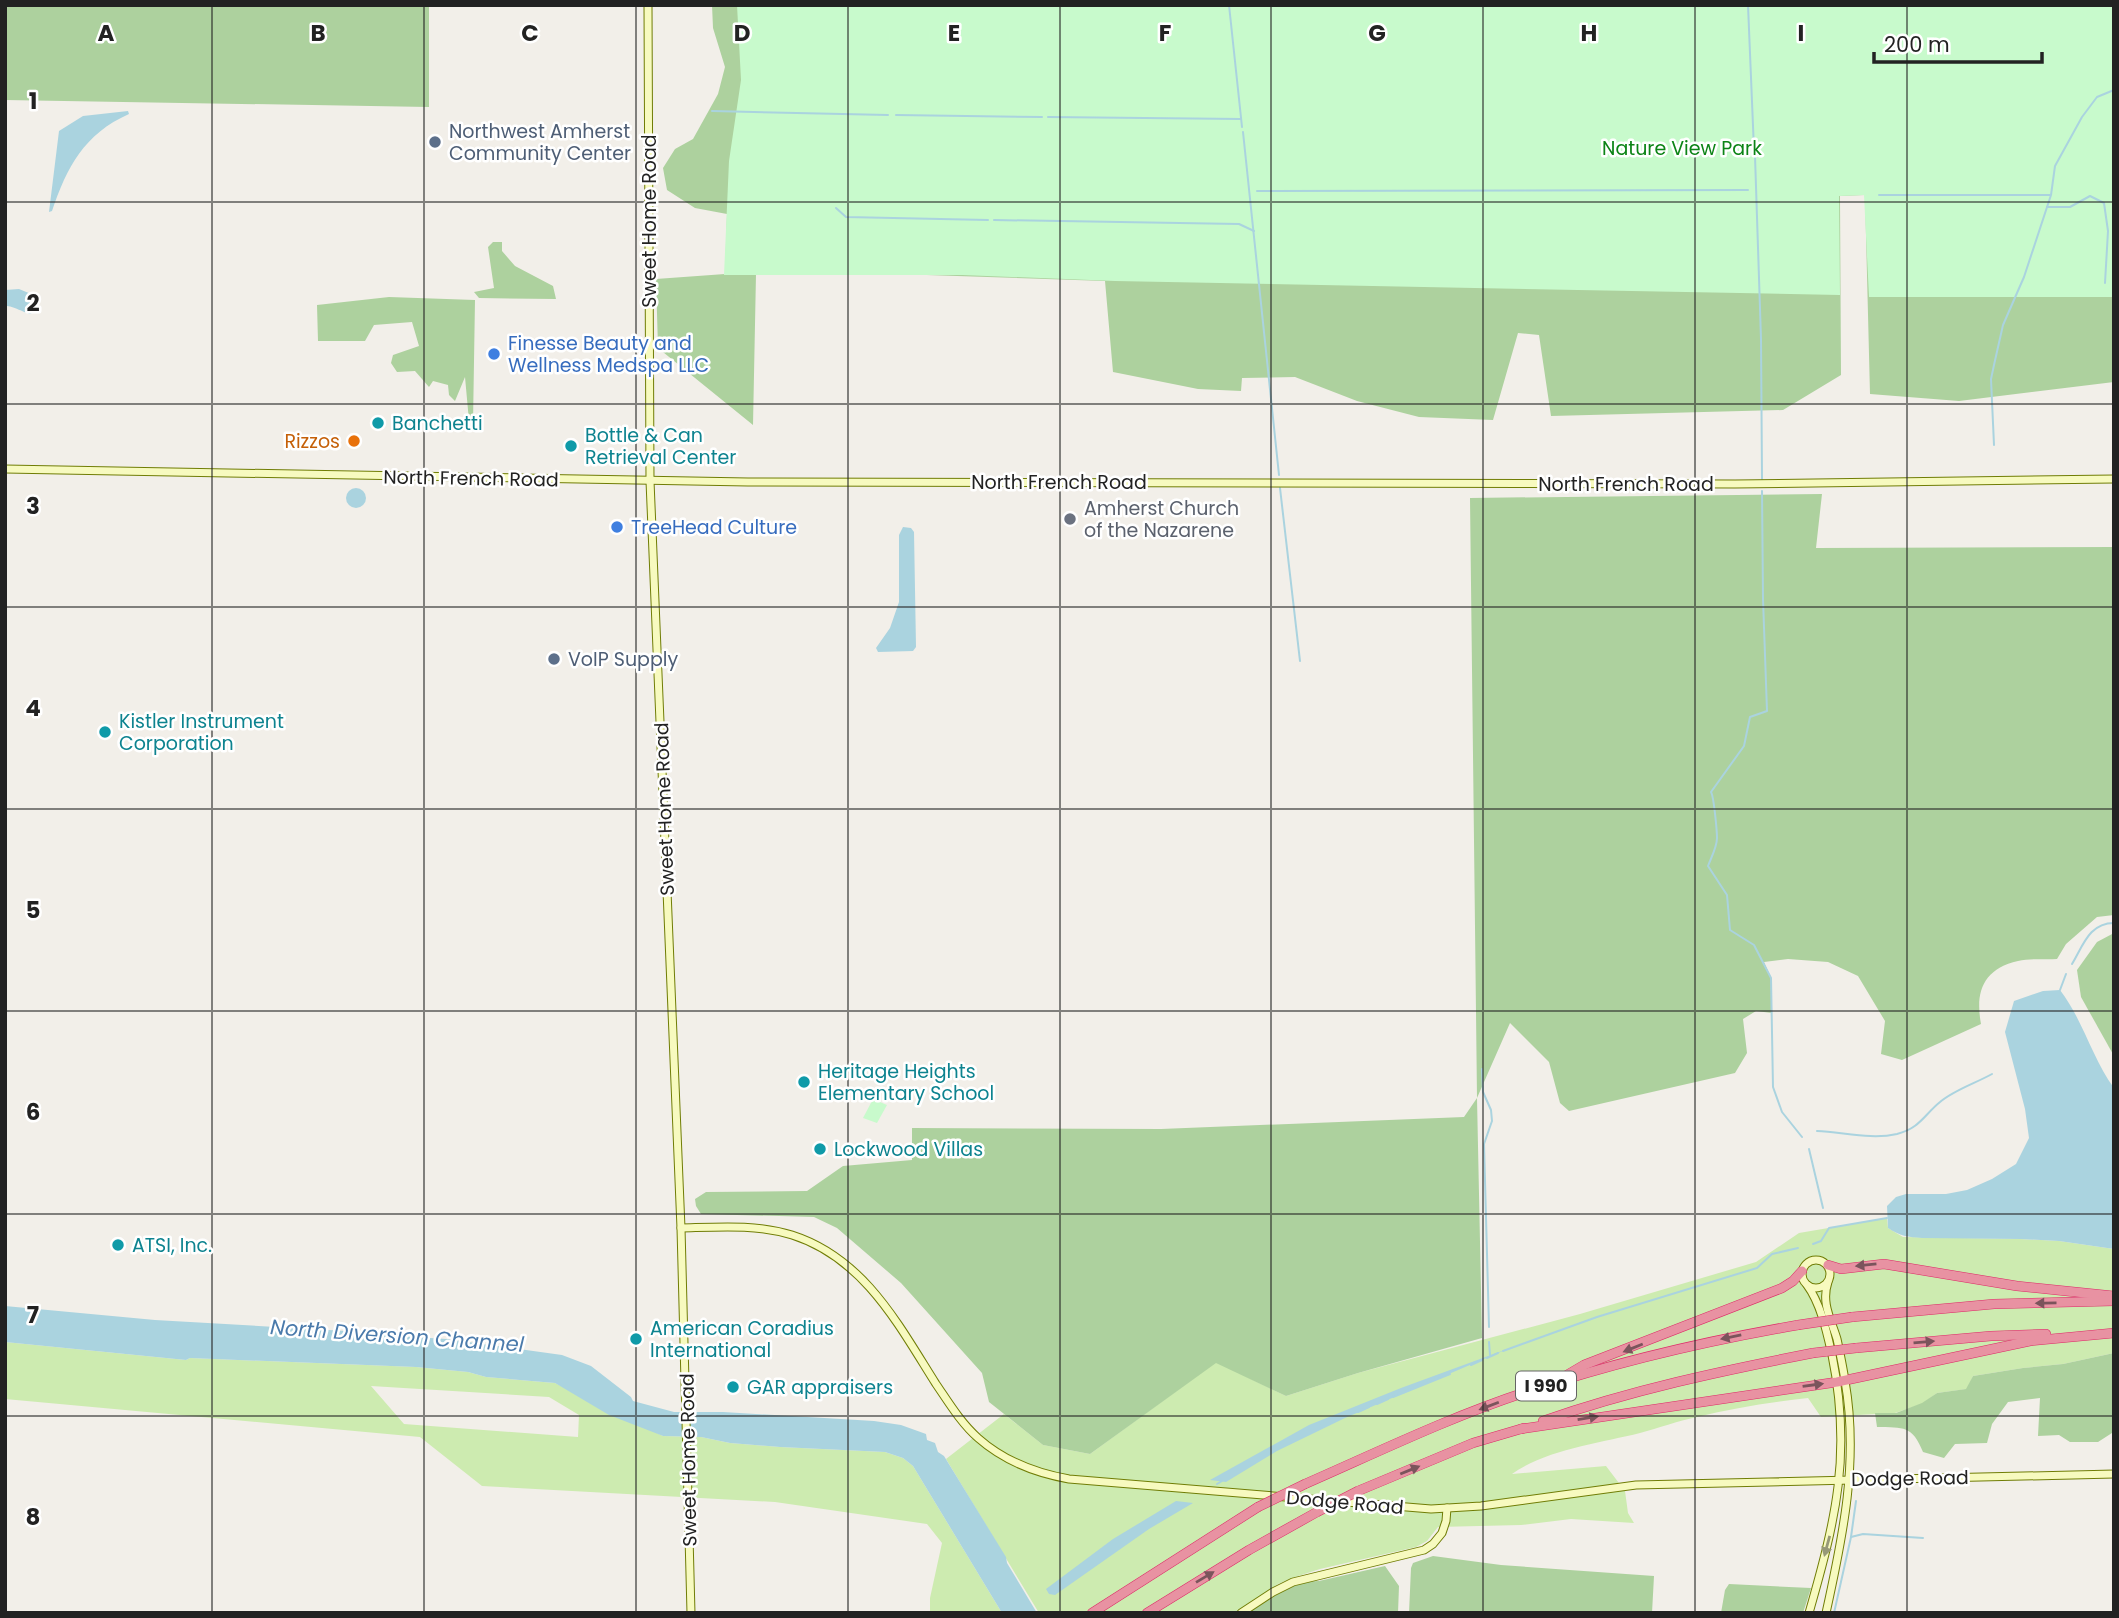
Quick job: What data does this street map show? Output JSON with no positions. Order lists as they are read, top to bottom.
{
  "streets": {
    "highway": ["I 990"],
    "main road": ["Sweet Home Road", "North French Road", "Dodge Road"]
  },
  "crossings": [
    ["Sweet Home Road", "North French Road"],
    ["Sweet Home Road", "Dodge Road"]
  ],
  "water": ["North Diversion Channel"],
  "parks": ["Nature View Park"],
  "places": [
    "Northwest Amherst Community Center",
    "Finesse Beauty and Wellness Medspa LLC",
    "Banchetti",
    "Rizzos",
    "Bottle & Can Retrieval Center",
    "Amherst Church of the Nazarene",
    "TreeHead Culture",
    "VoIP Supply",
    "Kistler Instrument Corporation",
    "Heritage Heights Elementary School",
    "Lockwood Villas",
    "ATSI, Inc.",
    "American Coradius International",
    "GAR appraisers"
  ],
  "scale_bar": "200 m",
  "grid": {
    "columns": [
      "A",
      "B",
      "C",
      "D",
      "E",
      "F",
      "G",
      "H",
      "I"
    ],
    "rows": [
      "1",
      "2",
      "3",
      "4",
      "5",
      "6",
      "7",
      "8"
    ]
  }
}
